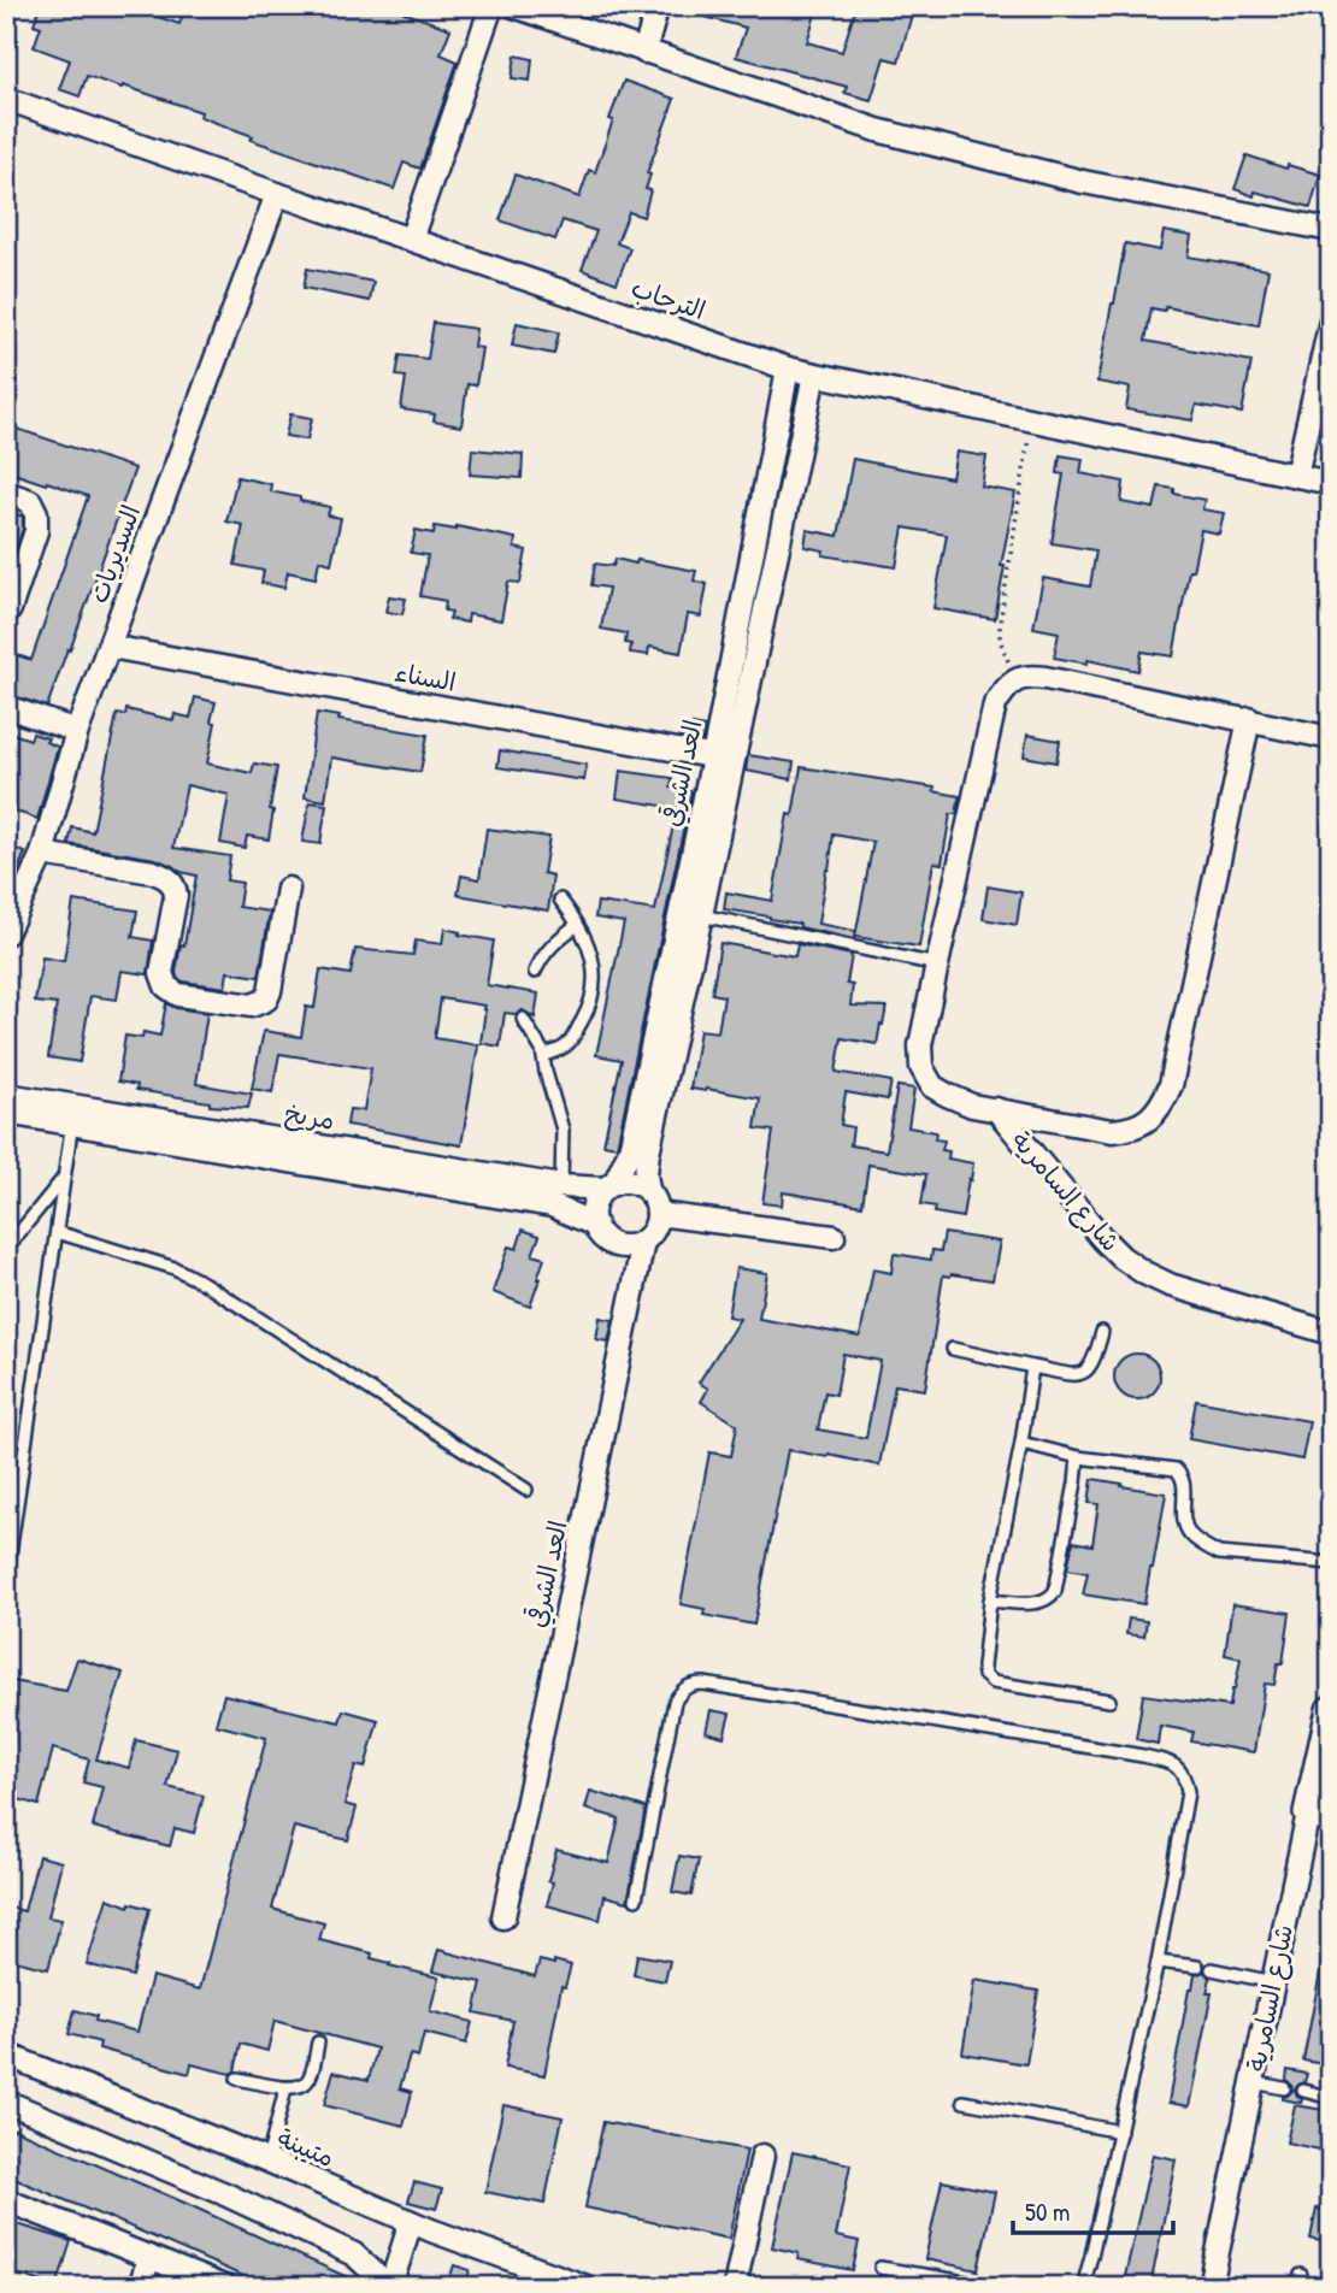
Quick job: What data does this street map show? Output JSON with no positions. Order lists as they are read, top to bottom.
{
  "streets": {
    "street": [
      "الترحاب",
      "السديريات",
      "السناء",
      "العد الشرقي",
      "مريخ",
      "شارع السامرية",
      "متيبنة"
    ]
  },
  "crossings": [
    ["الترحاب", "السديريات"],
    ["الترحاب", "العد الشرقي"],
    ["السديريات", "السناء"],
    ["السناء", "العد الشرقي"],
    ["العد الشرقي", "مريخ"]
  ],
  "scale_bar": "50 m"
}
